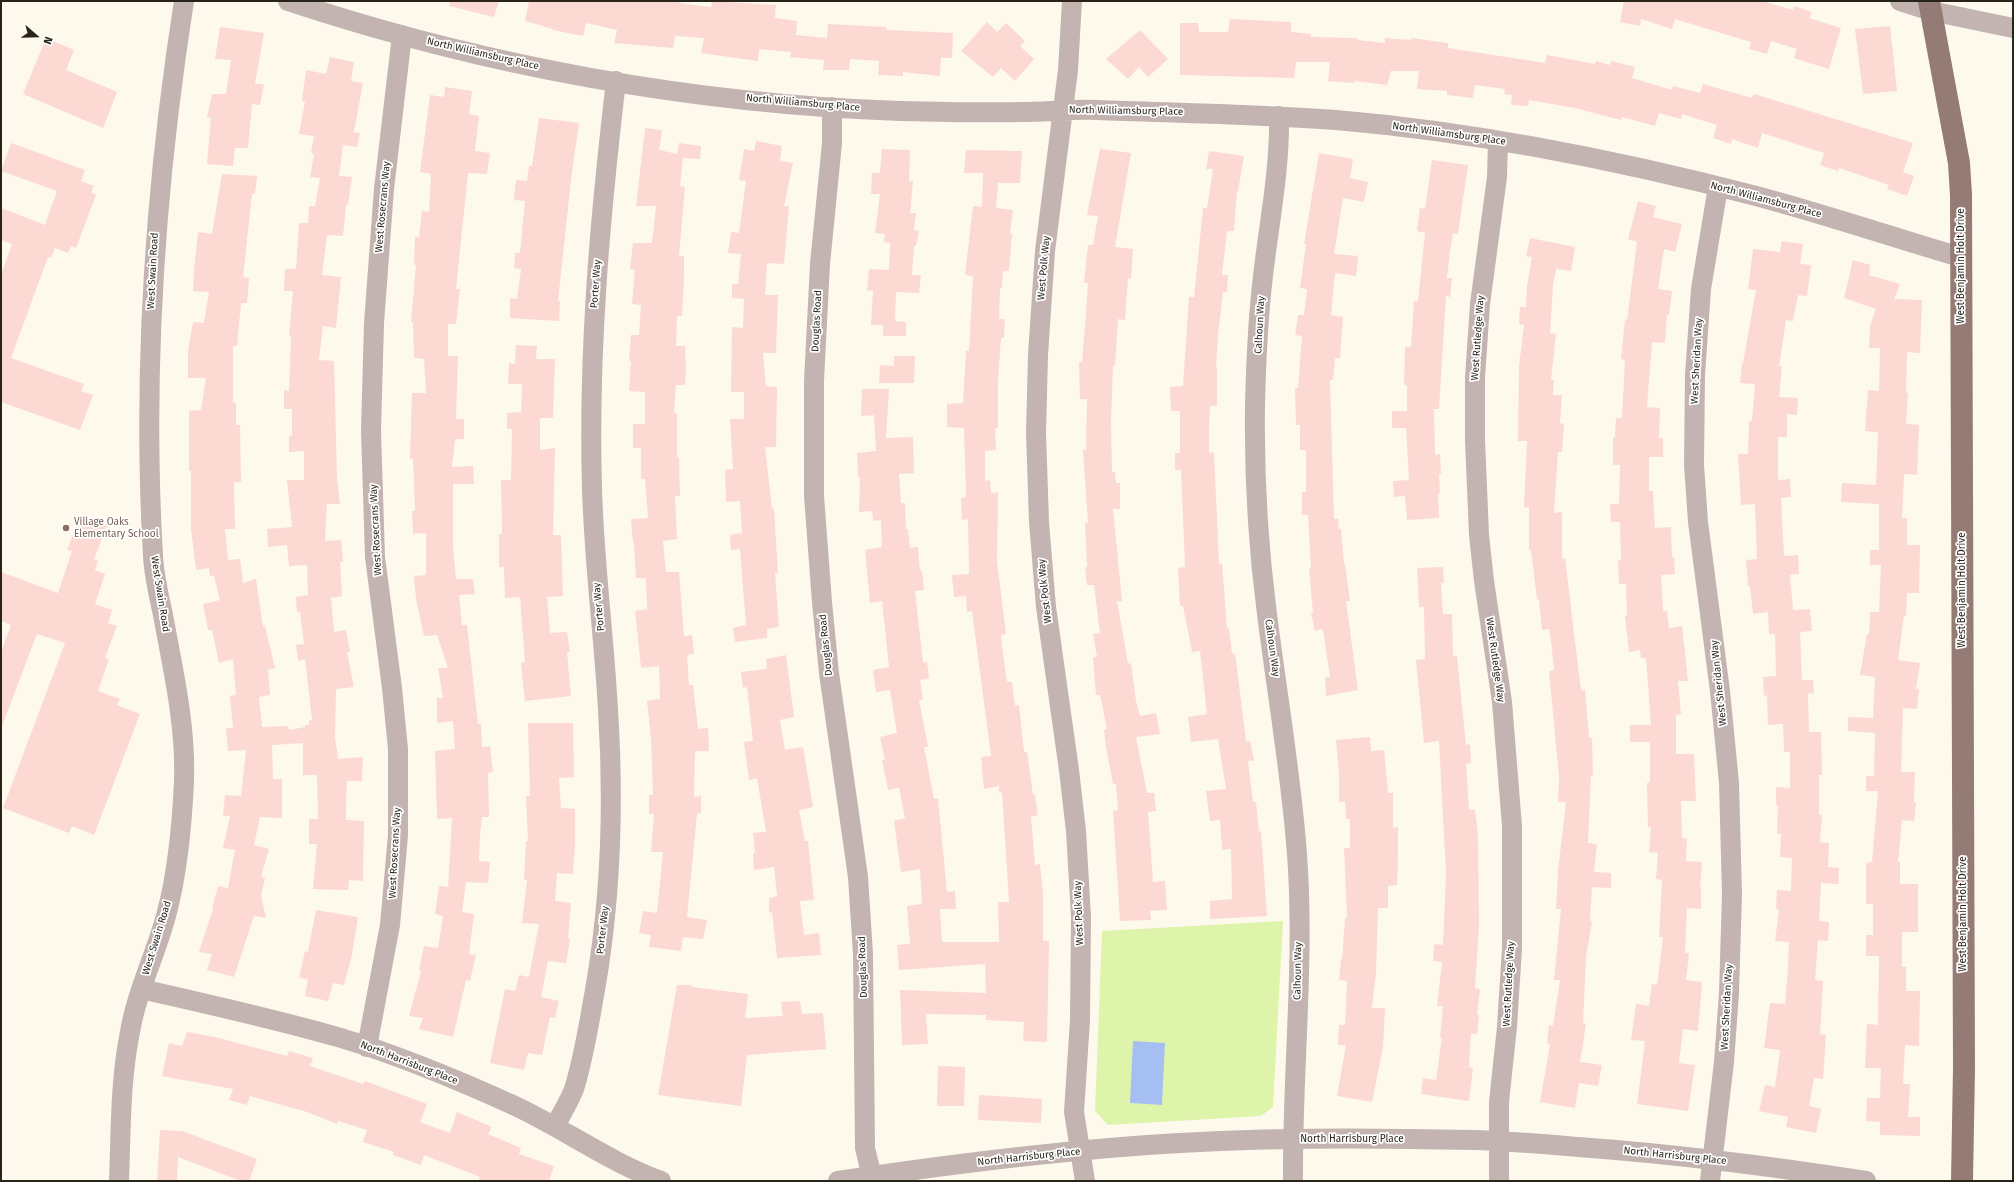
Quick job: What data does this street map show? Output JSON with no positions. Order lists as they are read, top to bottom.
{
  "streets": {
    "main road": ["West Benjamin Holt Drive"],
    "street": [
      "North Williamsburg Place",
      "West Rosecrans Way",
      "West Polk Way",
      "West Swain Road",
      "Porter Way",
      "Douglas Road",
      "Calhoun Way",
      "West Rutledge Way",
      "West Sheridan Way",
      "North Harrisburg Place"
    ]
  },
  "crossings": [
    ["North Williamsburg Place", "West Rosecrans Way"],
    ["North Williamsburg Place", "West Benjamin Holt Drive"],
    ["North Williamsburg Place", "West Polk Way"],
    ["North Williamsburg Place", "Porter Way"],
    ["North Williamsburg Place", "Douglas Road"],
    ["North Williamsburg Place", "Calhoun Way"],
    ["North Williamsburg Place", "West Rutledge Way"],
    ["North Williamsburg Place", "West Sheridan Way"],
    ["West Rosecrans Way", "North Harrisburg Place"],
    ["West Polk Way", "North Harrisburg Place"],
    ["West Swain Road", "North Harrisburg Place"],
    ["Porter Way", "North Harrisburg Place"],
    ["Douglas Road", "North Harrisburg Place"],
    ["Calhoun Way", "North Harrisburg Place"],
    ["West Rutledge Way", "North Harrisburg Place"],
    ["West Sheridan Way", "North Harrisburg Place"]
  ],
  "places": ["Village Oaks Elementary School"],
  "north": "right"
}
